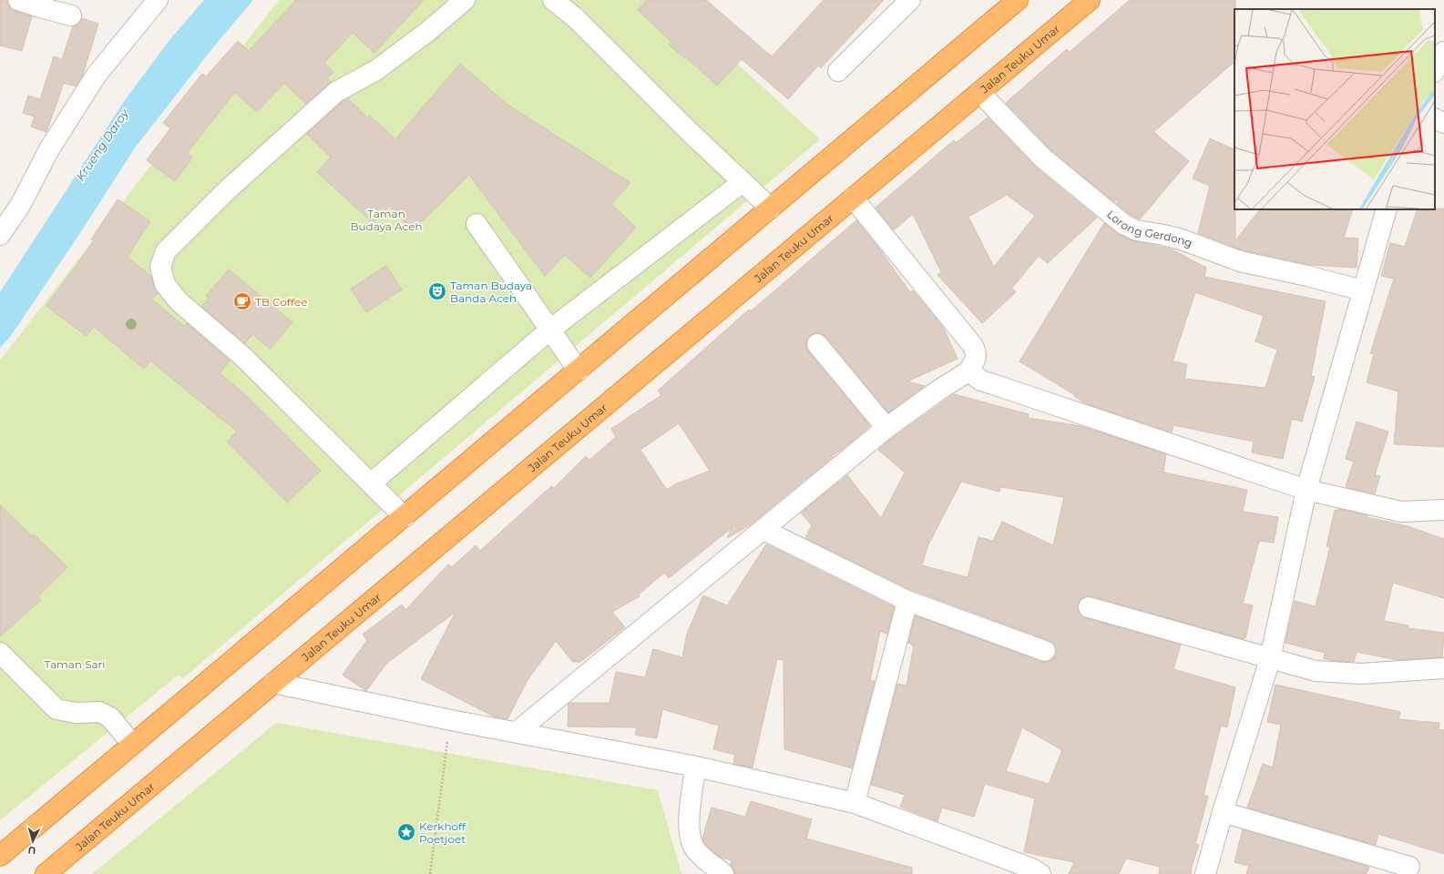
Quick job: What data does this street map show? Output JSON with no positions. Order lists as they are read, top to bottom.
{
  "streets": {
    "highway": ["Jalan Teuku Umar"],
    "street": ["Lorong Gerdong"]
  },
  "crossings": [
    ["Jalan Teuku Umar", "Lorong Gerdong"]
  ],
  "water": ["Krueng Daroy"],
  "parks": ["Taman Budaya Aceh", "Taman Sari"],
  "places": {
    "theatre": ["Taman Budaya Banda Aceh"],
    "cafe": ["TB Coffee"],
    "place": ["Kerkhoff Poetjoet"]
  },
  "north": "bottom"
}
